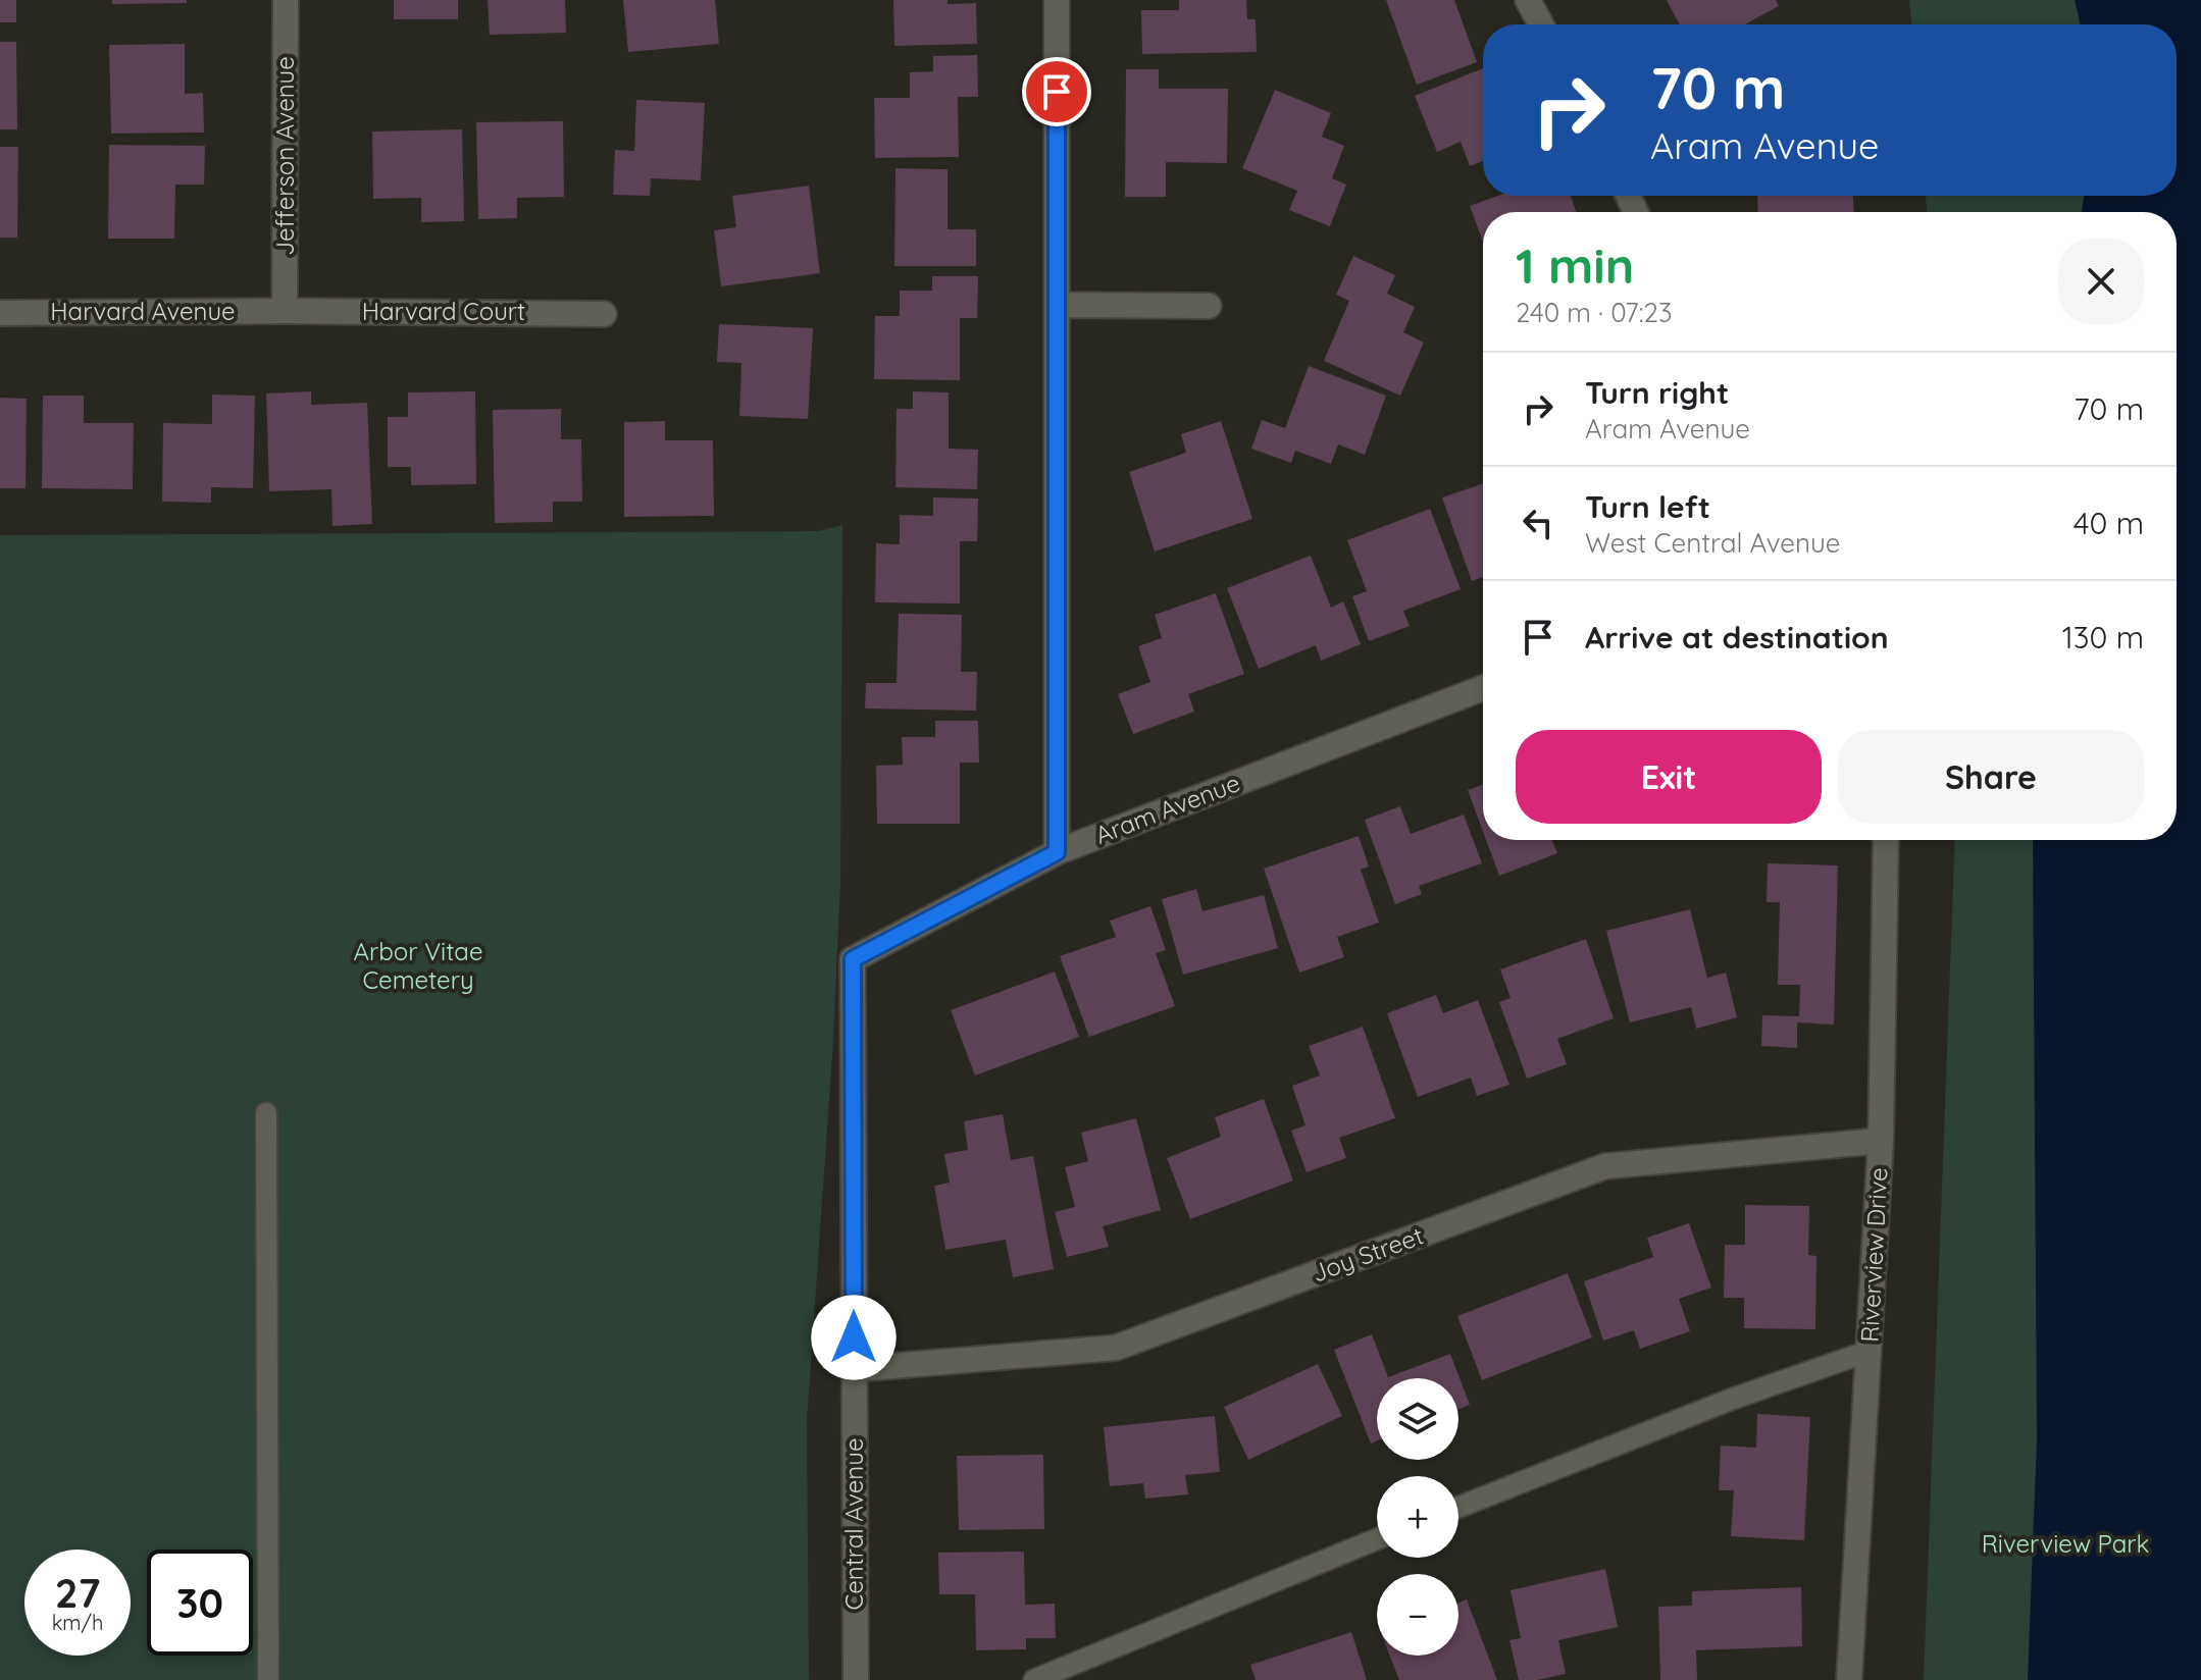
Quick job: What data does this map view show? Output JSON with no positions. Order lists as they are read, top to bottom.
{
  "streets": {
    "street": [
      "Jefferson Avenue",
      "Harvard Avenue",
      "Harvard Court",
      "Aram Avenue",
      "Joy Street",
      "Riverview Drive",
      "Central Avenue"
    ]
  },
  "crossings": [
    ["Jefferson Avenue", "Harvard Avenue"],
    ["Jefferson Avenue", "Harvard Court"],
    ["Harvard Avenue", "Harvard Court"],
    ["Aram Avenue", "Central Avenue"],
    ["Joy Street", "Riverview Drive"],
    ["Joy Street", "Central Avenue"]
  ],
  "parks": ["Arbor Vitae Cemetery", "Riverview Park"],
  "page": {
    "turn": ["70 m", "Aram Avenue"],
    "heading": ["1 min", "240 m · 07:23"],
    "list": [
      {
        "name": "Turn right",
        "note": "Aram Avenue",
        "value": "70 m"
      },
      {
        "name": "Turn left",
        "note": "West Central Avenue",
        "value": "40 m"
      },
      {
        "name": "Arrive at destination",
        "value": "130 m"
      }
    ],
    "buttons": ["Exit", "Share"],
    "map_buttons": ["+", "−"],
    "speed": "27 km/h",
    "limit": "30"
  }
}
